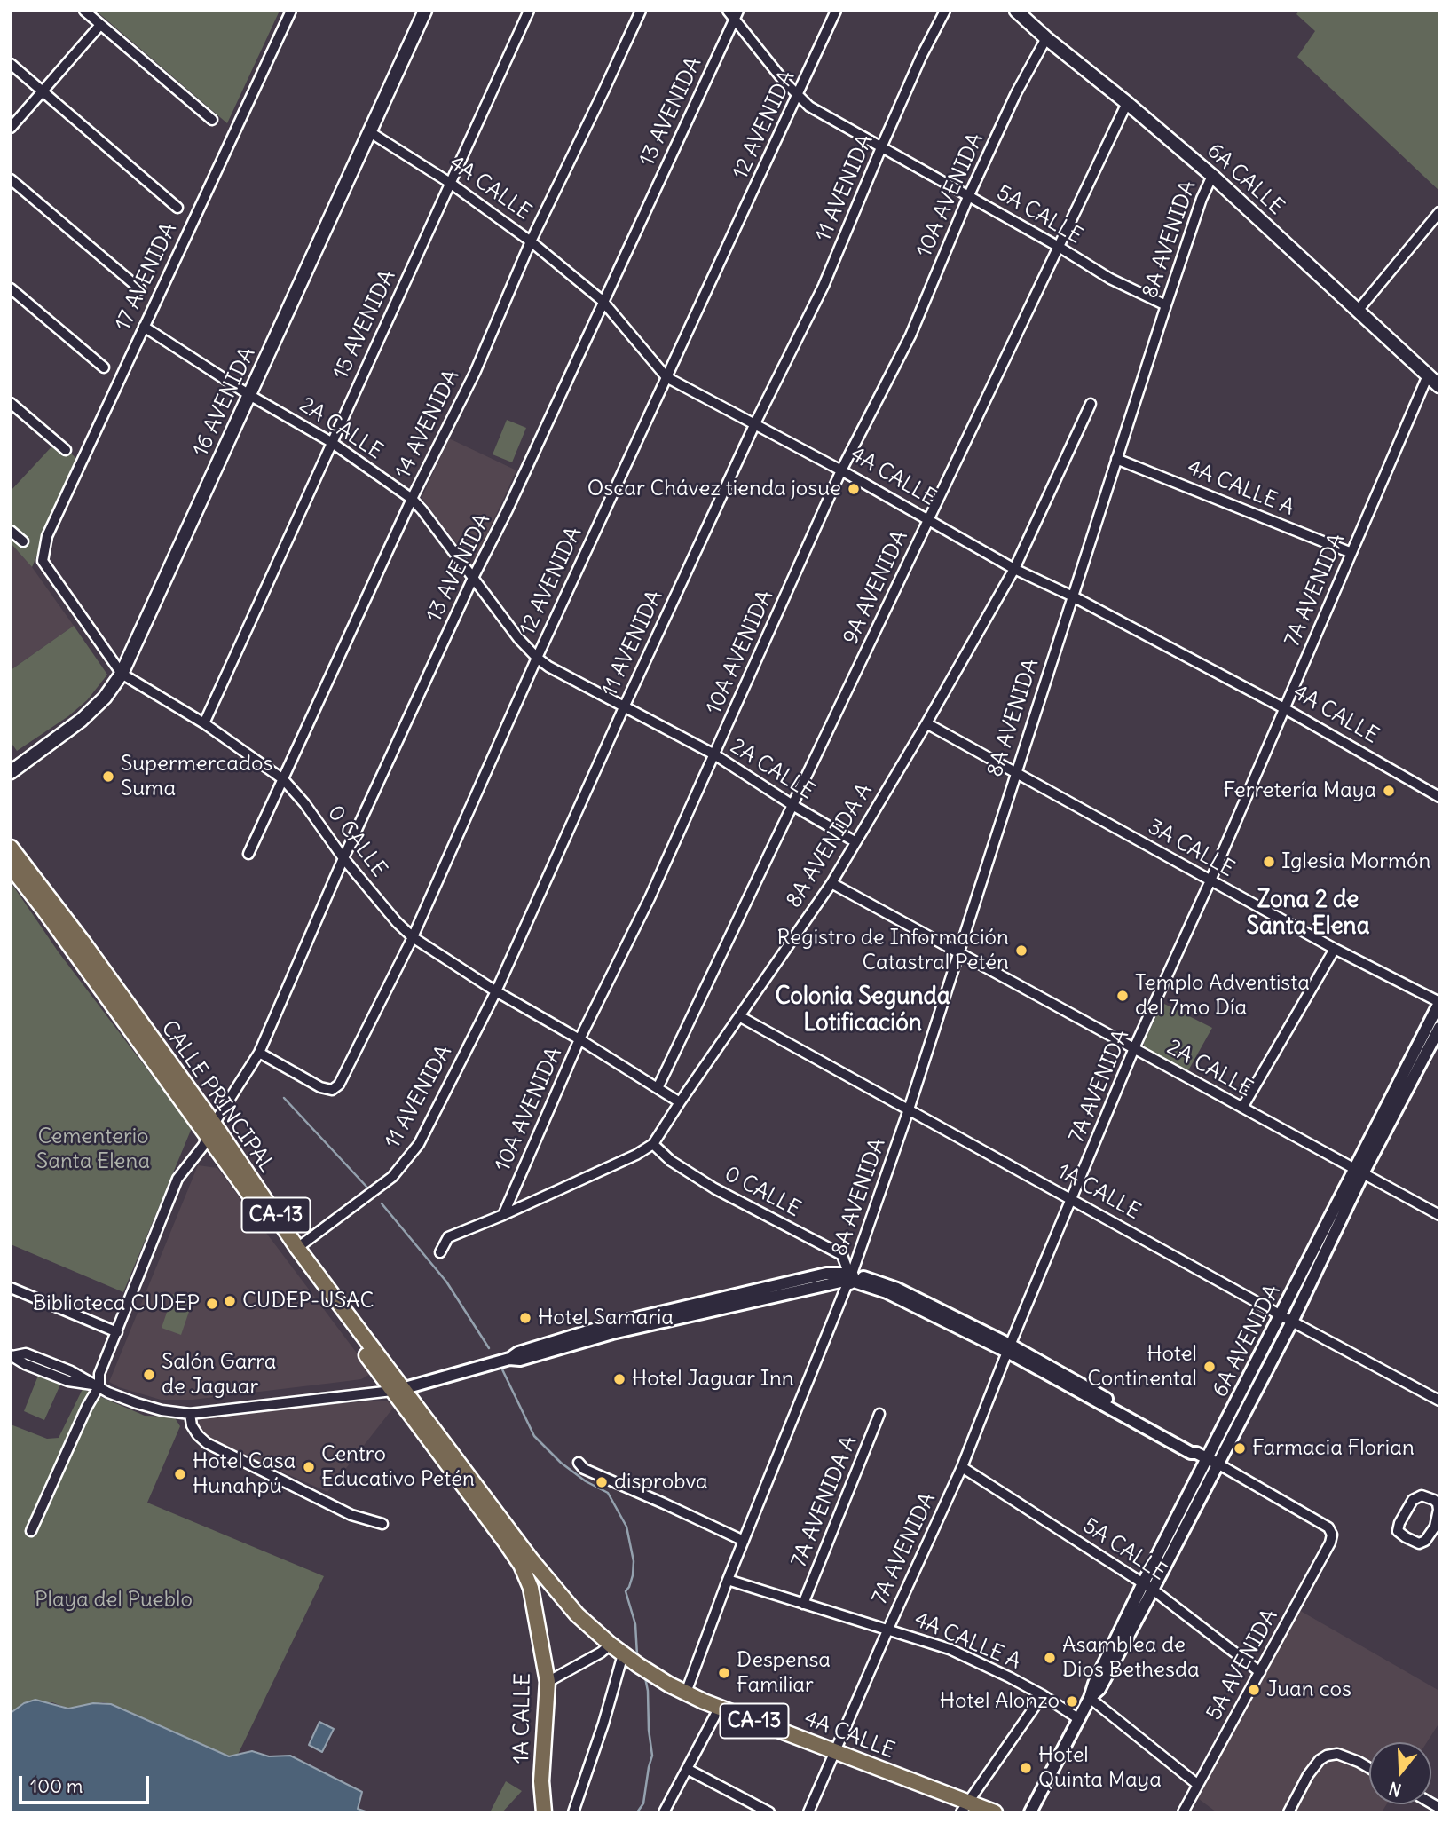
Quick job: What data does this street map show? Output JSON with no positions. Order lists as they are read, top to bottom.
{
  "streets": {
    "main road": [
      "6A CALLE",
      "4A CALLE",
      "16 AVENIDA",
      "CALLE PRINCIPAL",
      "1A CALLE",
      "CA-13"
    ],
    "street": [
      "13 AVENIDA",
      "12 AVENIDA",
      "11 AVENIDA",
      "10A AVENIDA",
      "5A CALLE",
      "8A AVENIDA",
      "17 AVENIDA",
      "15 AVENIDA",
      "14 AVENIDA",
      "2A CALLE",
      "4A CALLE A",
      "9A AVENIDA",
      "7A AVENIDA",
      "0 CALLE",
      "8A AVENIDA A",
      "3A CALLE",
      "6A AVENIDA",
      "7A AVENIDA A",
      "5A AVENIDA"
    ]
  },
  "crossings": [
    ["13 AVENIDA", "12 AVENIDA"],
    ["13 AVENIDA", "4A CALLE"],
    ["13 AVENIDA", "5A CALLE"],
    ["13 AVENIDA", "2A CALLE"],
    ["13 AVENIDA", "0 CALLE"],
    ["13 AVENIDA", "CALLE PRINCIPAL"],
    ["12 AVENIDA", "4A CALLE"],
    ["12 AVENIDA", "5A CALLE"],
    ["12 AVENIDA", "2A CALLE"],
    ["12 AVENIDA", "0 CALLE"],
    ["6A CALLE", "10A AVENIDA"],
    ["6A CALLE", "8A AVENIDA"],
    ["6A CALLE", "9A AVENIDA"],
    ["6A CALLE", "7A AVENIDA"],
    ["4A CALLE", "11 AVENIDA"],
    ["4A CALLE", "10A AVENIDA"],
    ["4A CALLE", "8A AVENIDA"],
    ["4A CALLE", "15 AVENIDA"],
    ["4A CALLE", "16 AVENIDA"],
    ["4A CALLE", "14 AVENIDA"],
    ["4A CALLE", "9A AVENIDA"],
    ["4A CALLE", "7A AVENIDA"],
    ["4A CALLE", "8A AVENIDA A"],
    ["4A CALLE", "CALLE PRINCIPAL"],
    ["11 AVENIDA", "5A CALLE"],
    ["11 AVENIDA", "2A CALLE"],
    ["11 AVENIDA", "0 CALLE"],
    ["11 AVENIDA", "CALLE PRINCIPAL"],
    ["10A AVENIDA", "5A CALLE"],
    ["10A AVENIDA", "2A CALLE"],
    ["10A AVENIDA", "0 CALLE"],
    ["10A AVENIDA", "8A AVENIDA A"],
    ["5A CALLE", "8A AVENIDA"],
    ["5A CALLE", "9A AVENIDA"],
    ["5A CALLE", "7A AVENIDA"],
    ["5A CALLE", "6A AVENIDA"],
    ["5A CALLE", "5A AVENIDA"],
    ["8A AVENIDA", "2A CALLE"],
    ["8A AVENIDA", "4A CALLE A"],
    ["8A AVENIDA", "0 CALLE"],
    ["8A AVENIDA", "3A CALLE"],
    ["8A AVENIDA", "1A CALLE"],
    ["17 AVENIDA", "2A CALLE"],
    ["17 AVENIDA", "0 CALLE"],
    ["15 AVENIDA", "2A CALLE"],
    ["15 AVENIDA", "0 CALLE"],
    ["16 AVENIDA", "2A CALLE"],
    ["16 AVENIDA", "0 CALLE"],
    ["14 AVENIDA", "2A CALLE"],
    ["14 AVENIDA", "0 CALLE"],
    ["2A CALLE", "9A AVENIDA"],
    ["2A CALLE", "7A AVENIDA"],
    ["2A CALLE", "8A AVENIDA A"],
    ["2A CALLE", "6A AVENIDA"],
    ["4A CALLE A", "7A AVENIDA"],
    ["4A CALLE A", "6A AVENIDA"],
    ["4A CALLE A", "7A AVENIDA A"],
    ["9A AVENIDA", "0 CALLE"],
    ["7A AVENIDA", "3A CALLE"],
    ["7A AVENIDA", "1A CALLE"],
    ["0 CALLE", "8A AVENIDA A"],
    ["8A AVENIDA A", "3A CALLE"],
    ["8A AVENIDA A", "1A CALLE"],
    ["3A CALLE", "6A AVENIDA"],
    ["CALLE PRINCIPAL", "1A CALLE"],
    ["1A CALLE", "6A AVENIDA"],
    ["6A AVENIDA", "5A AVENIDA"]
  ],
  "districts": ["Zona 2 de Santa Elena", "Colonia Segunda Lotificación"],
  "parks": ["Cementerio Santa Elena", "Playa del Pueblo"],
  "places": [
    "Oscar Chávez tienda josue",
    "Supermercados Suma",
    "Ferretería Maya",
    "Iglesia Mormón",
    "Registro de Información Catastral Petén",
    "Templo Adventista del 7mo Día",
    "CUDEP-USAC",
    "Biblioteca CUDEP",
    "Hotel Samaria",
    "Hotel Continental",
    "Salón Garra de Jaguar",
    "Hotel Jaguar Inn",
    "Farmacia Florian",
    "Centro Educativo Petén",
    "Hotel Casa Hunahpú",
    "disprobva",
    "Asamblea de Dios Bethesda",
    "Despensa Familiar",
    "Juan cos",
    "Hotel Alonzo",
    "Hotel Quinta Maya"
  ],
  "scale_bar": "100 m",
  "north": "bottom"
}
